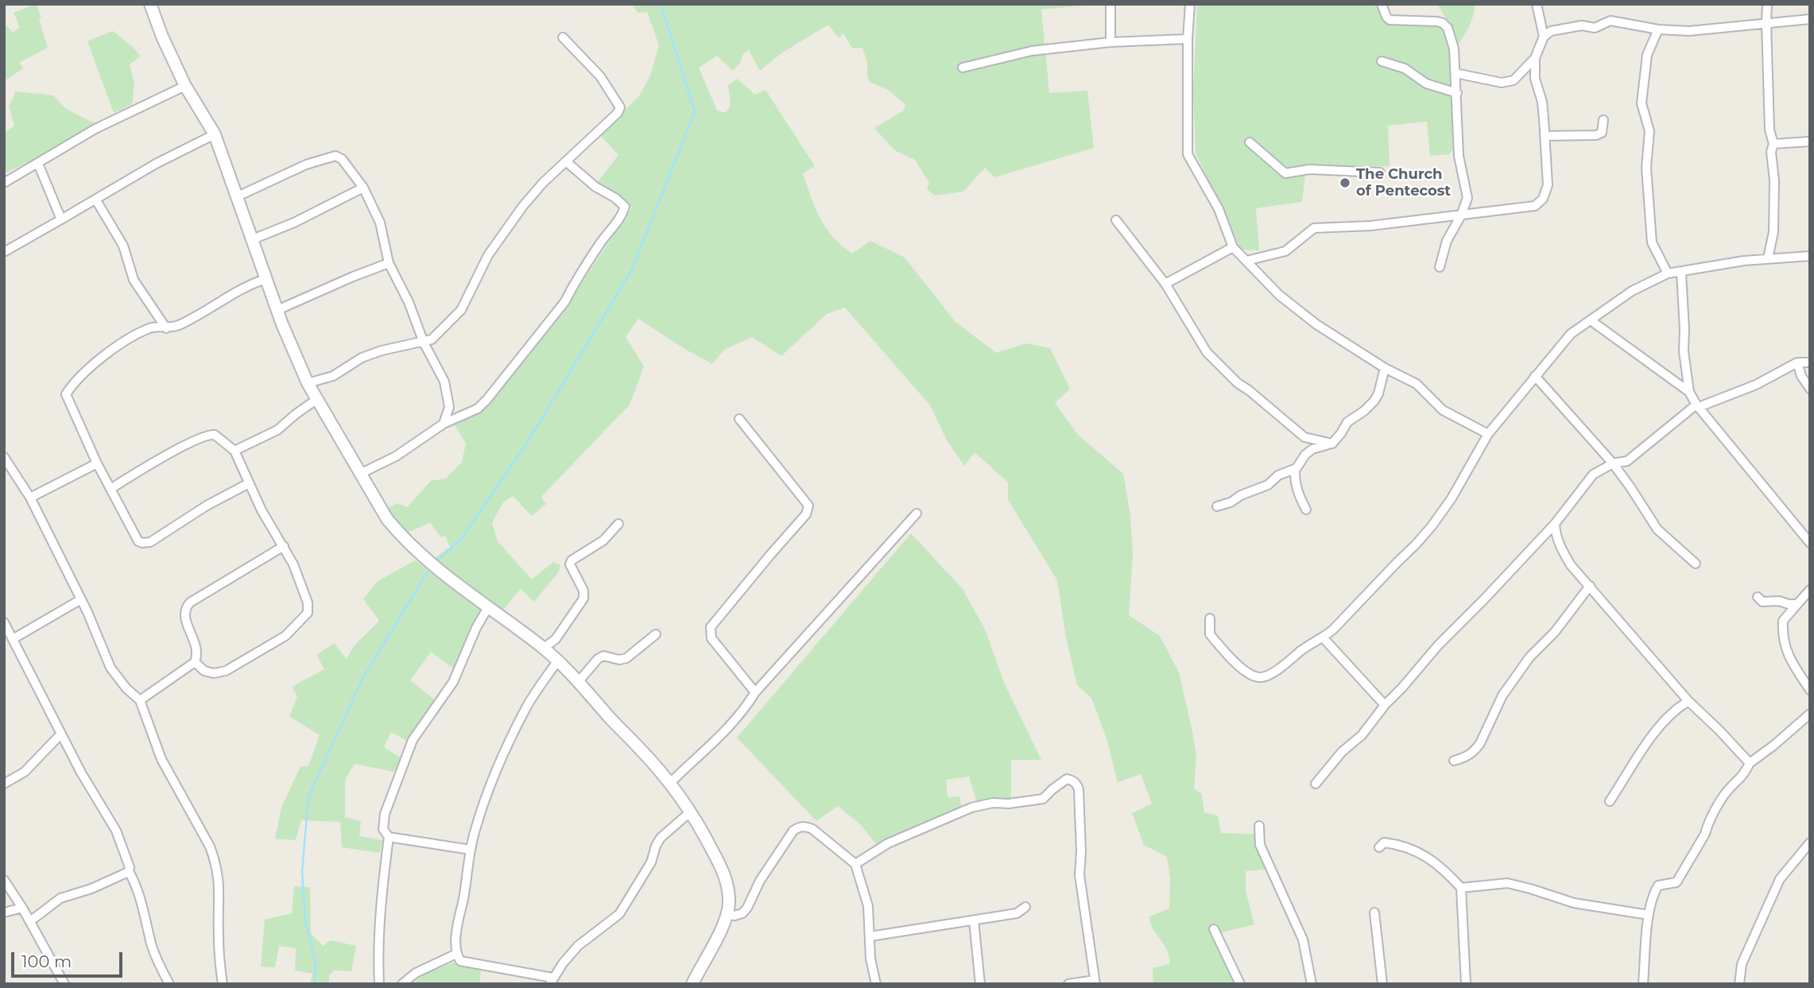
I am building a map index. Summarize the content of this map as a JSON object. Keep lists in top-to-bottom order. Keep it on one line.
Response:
{"places":["The Church of Pentecost"],"scale_bar":"100 m"}
